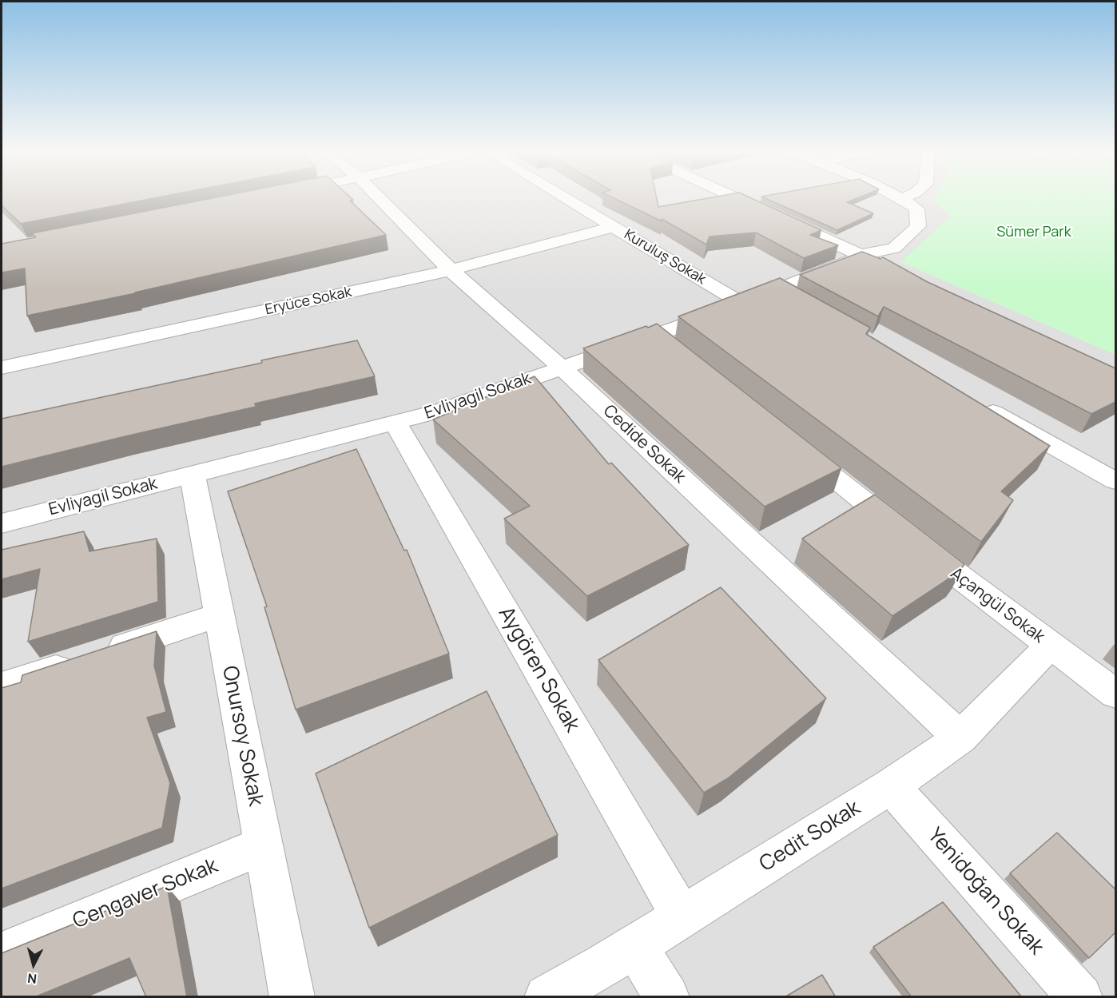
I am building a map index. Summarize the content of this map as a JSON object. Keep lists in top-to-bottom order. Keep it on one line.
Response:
{"streets":{"street":["Kuruluş Sokak","Eryüce Sokak","Evliyagil Sokak","Cedide Sokak","Açangül Sokak","Aygören Sokak","Onursoy Sokak","Cedit Sokak","Yenidoğan Sokak","Cengaver Sokak"]},"crossings":[["Kuruluş Sokak","Eryüce Sokak"],["Kuruluş Sokak","Evliyagil Sokak"],["Eryüce Sokak","Cedide Sokak"],["Evliyagil Sokak","Cedide Sokak"],["Evliyagil Sokak","Aygören Sokak"],["Evliyagil Sokak","Onursoy Sokak"],["Cedide Sokak","Cedit Sokak"],["Açangül Sokak","Cedit Sokak"],["Aygören Sokak","Cedit Sokak"],["Onursoy Sokak","Cengaver Sokak"],["Cedit Sokak","Yenidoğan Sokak"]],"parks":["Sümer Park"],"north":"bottom"}
